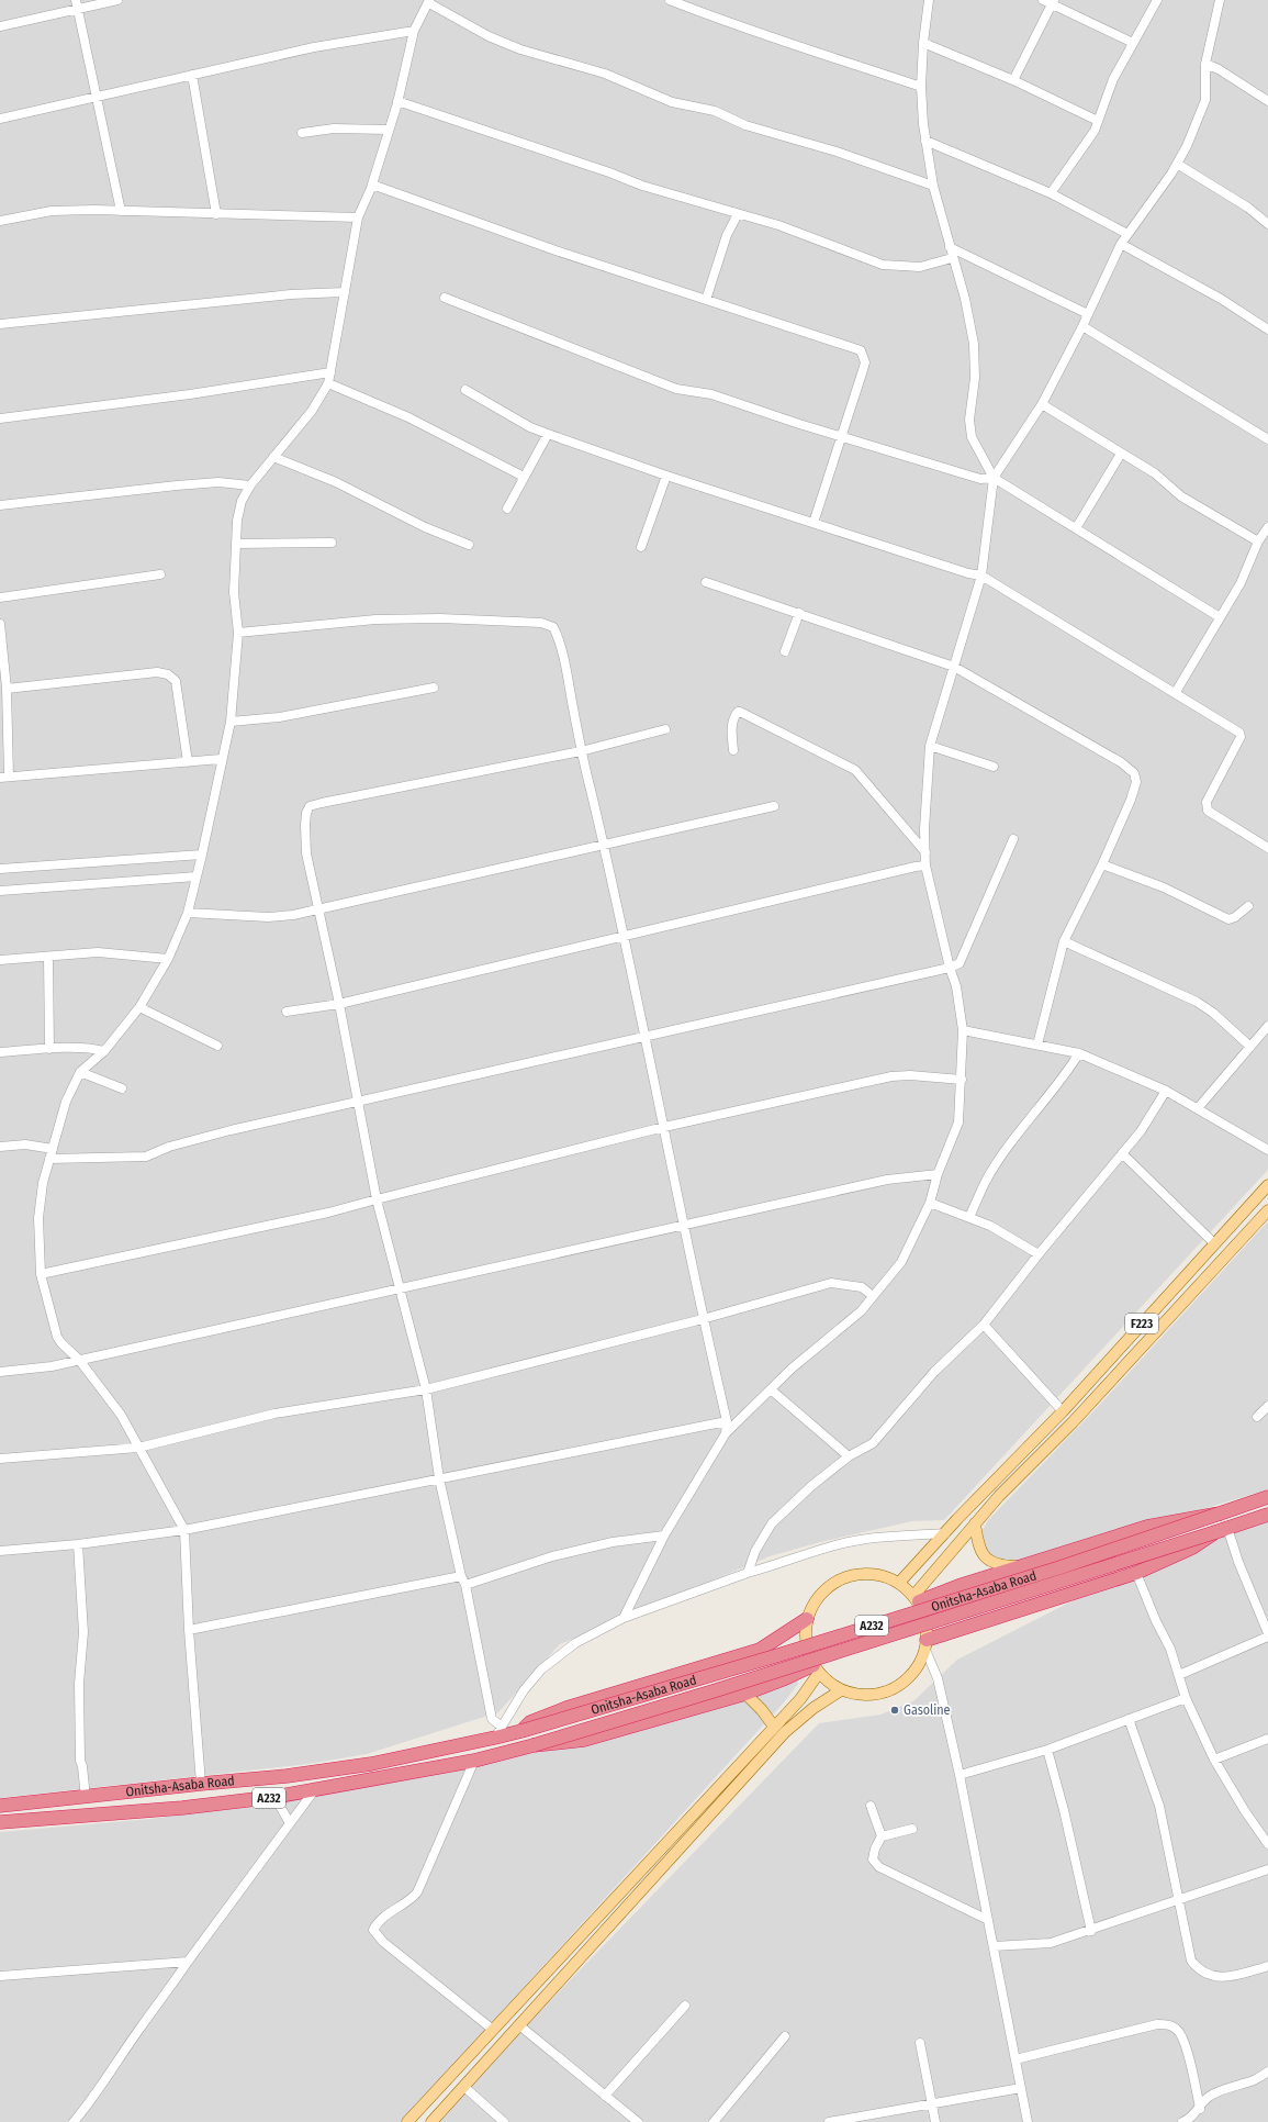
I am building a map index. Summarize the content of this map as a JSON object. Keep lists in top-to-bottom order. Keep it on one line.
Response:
{"streets":{"highway":["Onitsha-Asaba Road","A232"],"main road":["F223"]},"places":["Gasoline"]}
